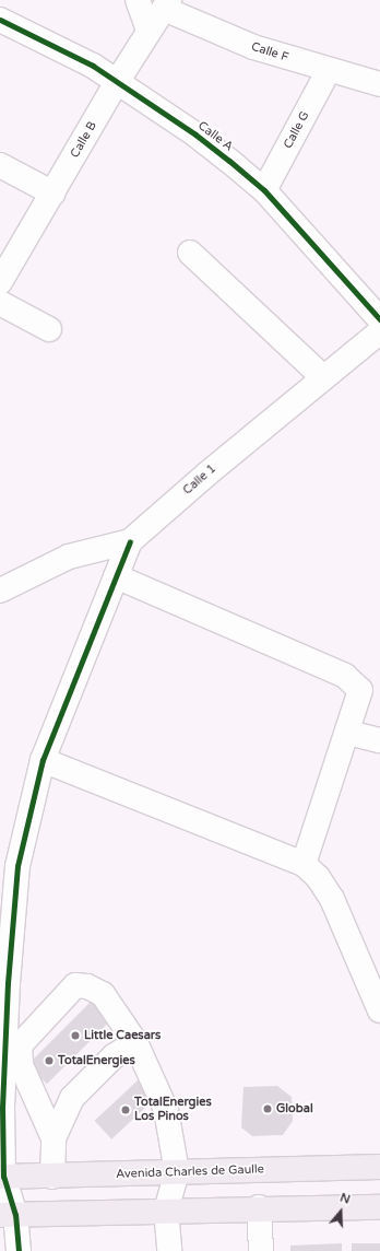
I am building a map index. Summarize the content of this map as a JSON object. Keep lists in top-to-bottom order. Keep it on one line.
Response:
{"streets":{"main road":["Avenida Charles de Gaulle"],"street":["Calle F","Calle G","Calle A","Calle B","Calle 1"]},"crossings":[["Calle F","Calle G"],["Calle F","Calle B"],["Calle G","Calle A"],["Calle A","Calle B"]],"places":["Little Caesars","TotalEnergies","Global","TotalEnergies Los Pinos"],"north":"top"}
